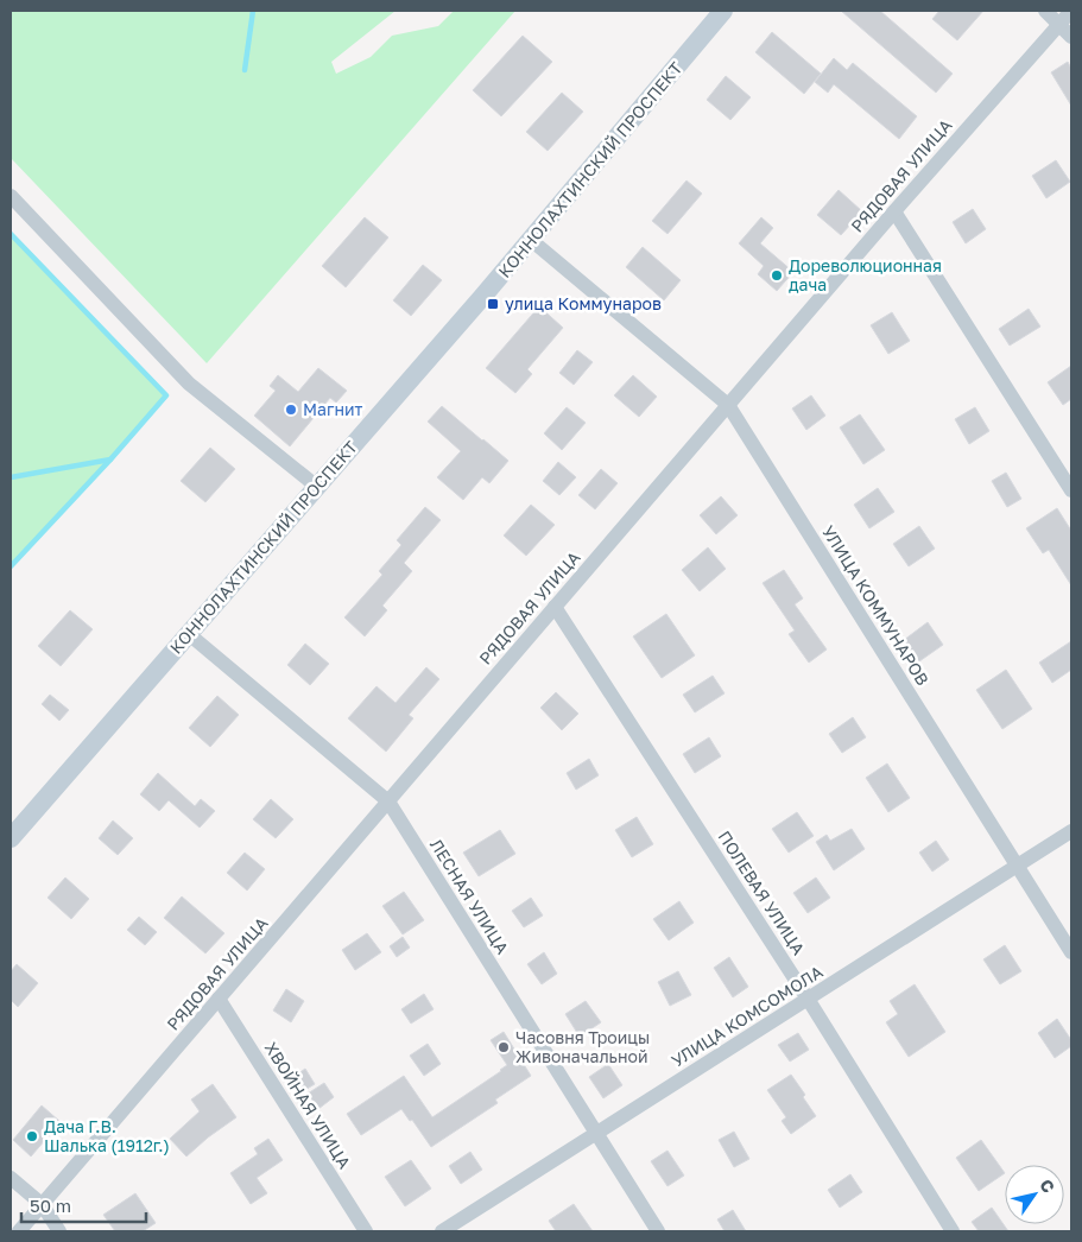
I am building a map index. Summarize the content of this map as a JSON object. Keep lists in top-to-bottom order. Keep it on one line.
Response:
{"streets":{"main road":["КОННОЛАХТИНСКИЙ ПРОСПЕКТ"],"street":["РЯДОВАЯ УЛИЦА","УЛИЦА КОММУНАРОВ","ПОЛЕВАЯ УЛИЦА","ЛЕСНАЯ УЛИЦА","УЛИЦА КОМСОМОЛА","ХВОЙНАЯ УЛИЦА"]},"crossings":[["КОННОЛАХТИНСКИЙ ПРОСПЕКТ","УЛИЦА КОММУНАРОВ"],["КОННОЛАХТИНСКИЙ ПРОСПЕКТ","ЛЕСНАЯ УЛИЦА"],["РЯДОВАЯ УЛИЦА","УЛИЦА КОММУНАРОВ"],["РЯДОВАЯ УЛИЦА","ПОЛЕВАЯ УЛИЦА"],["РЯДОВАЯ УЛИЦА","ЛЕСНАЯ УЛИЦА"],["РЯДОВАЯ УЛИЦА","ХВОЙНАЯ УЛИЦА"],["УЛИЦА КОММУНАРОВ","УЛИЦА КОМСОМОЛА"],["ПОЛЕВАЯ УЛИЦА","УЛИЦА КОМСОМОЛА"],["ЛЕСНАЯ УЛИЦА","УЛИЦА КОМСОМОЛА"]],"places":{"other":["Дореволюционная дача","Магнит","Часовня Троицы Живоначальной","Дача Г.В. Шалька (1912г.)"],"transit":["улица Коммунаров"]},"scale_bar":"50 m","north":"top right"}
